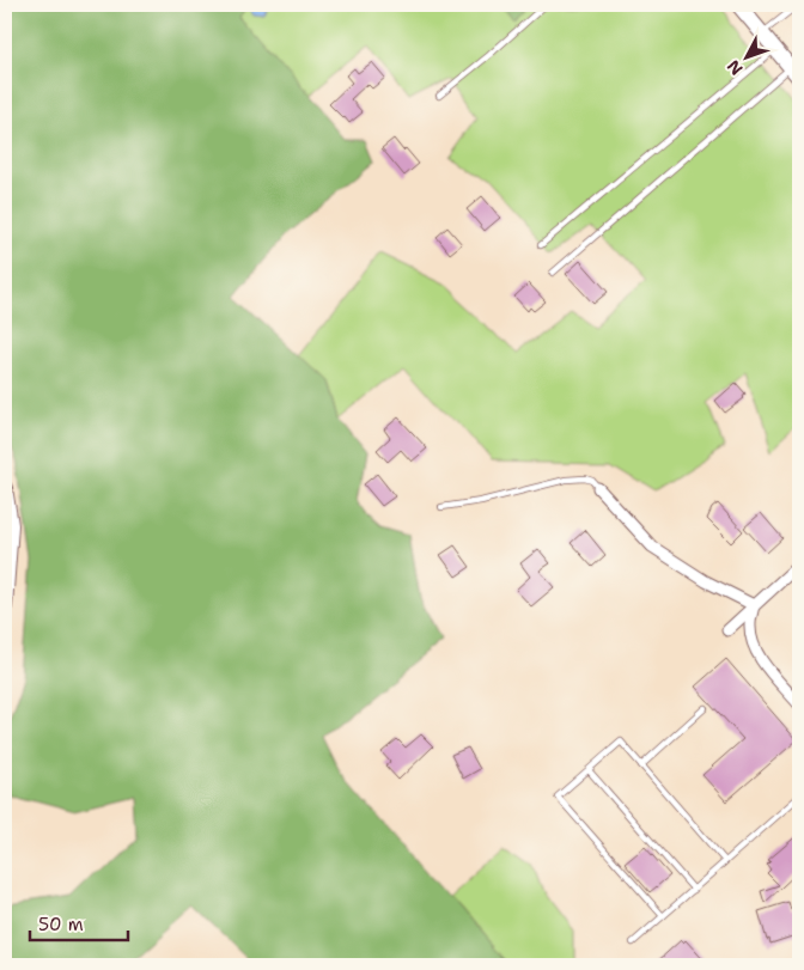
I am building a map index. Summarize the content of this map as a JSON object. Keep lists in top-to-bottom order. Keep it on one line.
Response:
{"scale_bar":"50 m","north":"bottom left"}
